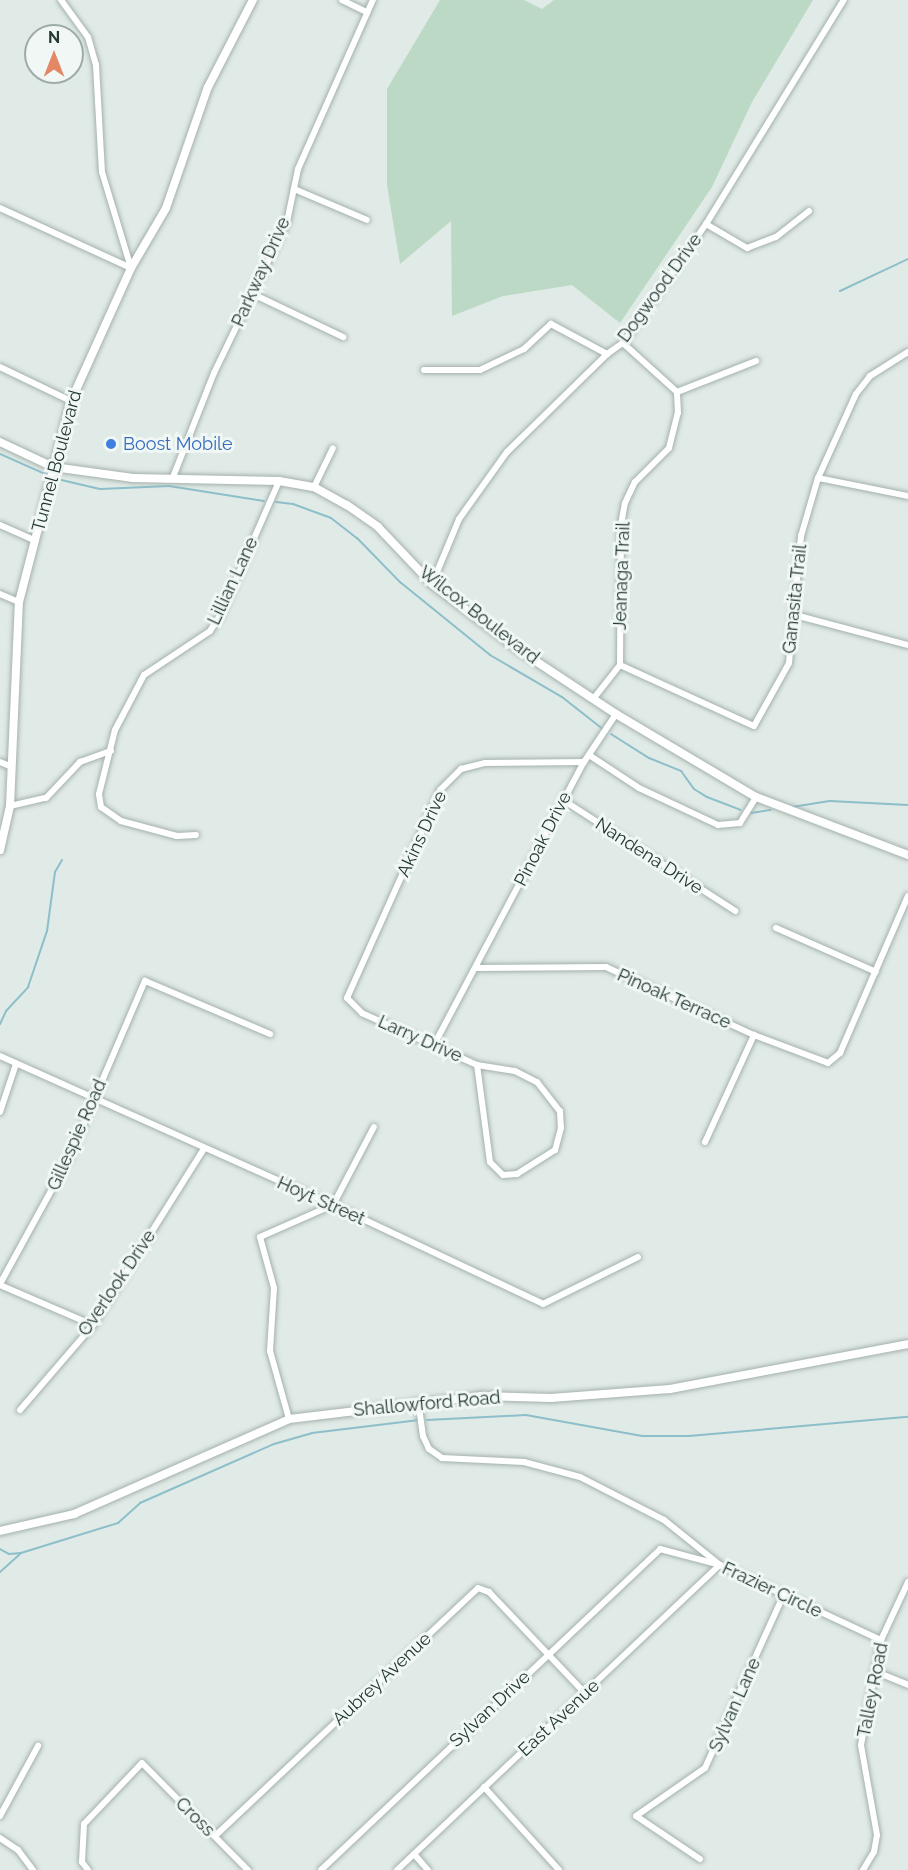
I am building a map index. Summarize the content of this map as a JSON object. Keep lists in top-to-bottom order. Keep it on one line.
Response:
{"streets":{"main road":["Tunnel Boulevard","Wilcox Boulevard","Shallowford Road"],"street":["Parkway Drive","Dogwood Drive","Jeanaga Trail","Lillian Lane","Ganasita Trail","Akins Drive","Pinoak Drive","Nandena Drive","Pinoak Terrace","Larry Drive","Gillespie Road","Hoyt Street","Overlook Drive","Frazier Circle","Aubrey Avenue","Talley Road","Sylvan Lane","Sylvan Drive","East Avenue","Cross"]},"crossings":[["Parkway Drive","Wilcox Boulevard"],["Dogwood Drive","Wilcox Boulevard"],["Tunnel Boulevard","Wilcox Boulevard"],["Jeanaga Trail","Ganasita Trail"],["Lillian Lane","Wilcox Boulevard"],["Wilcox Boulevard","Pinoak Drive"],["Akins Drive","Pinoak Drive"],["Akins Drive","Larry Drive"],["Pinoak Drive","Nandena Drive"],["Pinoak Drive","Pinoak Terrace"],["Pinoak Drive","Larry Drive"],["Gillespie Road","Hoyt Street"],["Hoyt Street","Overlook Drive"],["Frazier Circle","Talley Road"],["Frazier Circle","Sylvan Lane"],["Frazier Circle","Sylvan Drive"],["Frazier Circle","East Avenue"],["Aubrey Avenue","Sylvan Drive"],["Aubrey Avenue","Cross"]],"places":["Boost Mobile"],"north":"top"}
